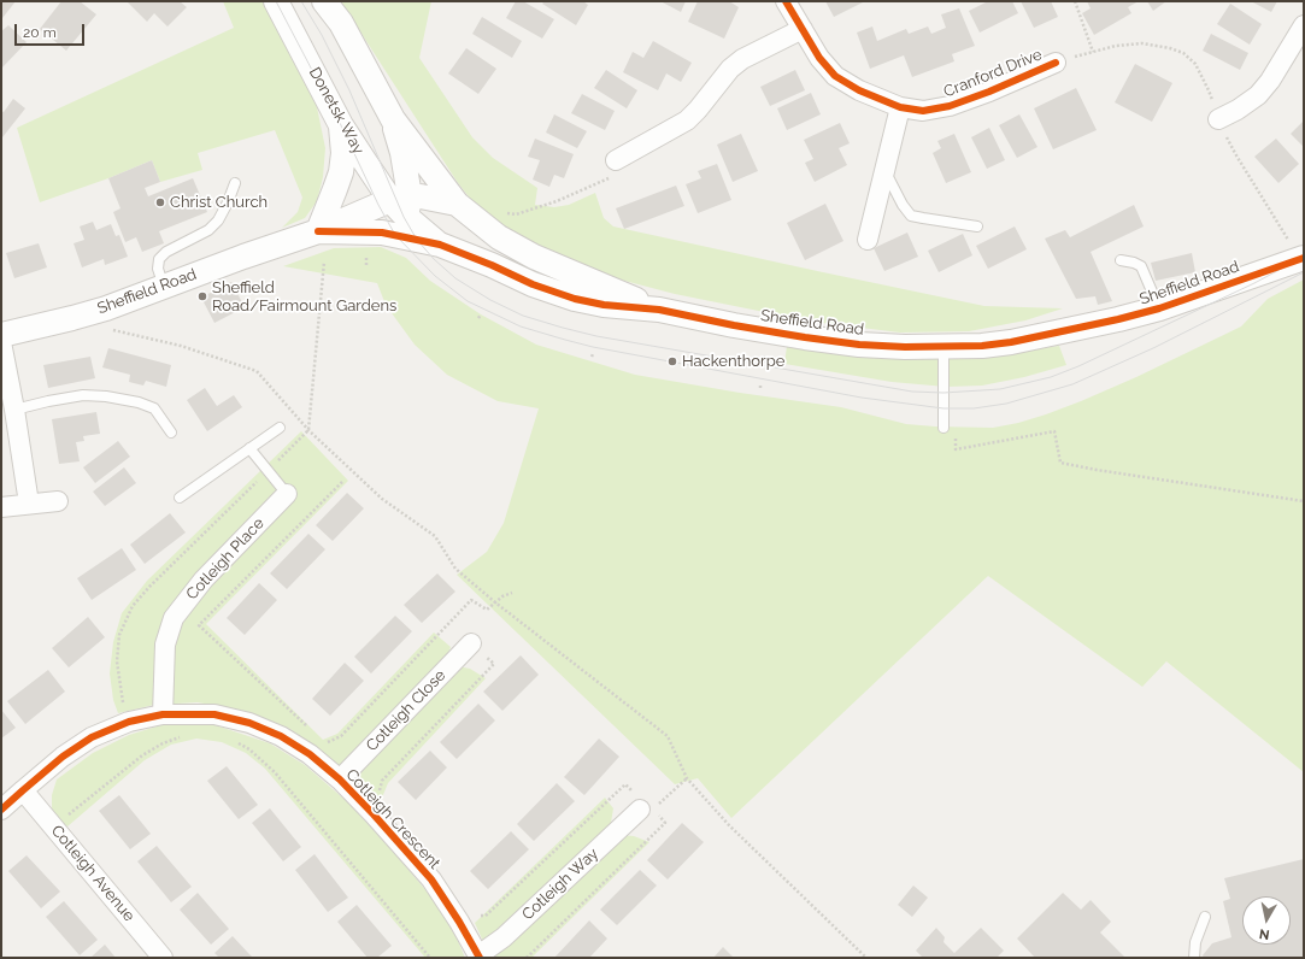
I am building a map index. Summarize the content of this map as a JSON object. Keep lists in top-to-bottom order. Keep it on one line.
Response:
{"streets":{"street":["Cranford Drive","Donetsk Way","Sheffield Road","Cotleigh Place","Cotleigh Close","Cotleigh Crescent","Cotleigh Avenue","Cotleigh Way"]},"crossings":[["Donetsk Way","Sheffield Road"],["Cotleigh Place","Cotleigh Crescent"],["Cotleigh Close","Cotleigh Crescent"],["Cotleigh Crescent","Cotleigh Avenue"],["Cotleigh Crescent","Cotleigh Way"]],"places":["Christ Church","Sheffield Road/Fairmount Gardens","Hackenthorpe"],"scale_bar":"20 m","north":"bottom"}
